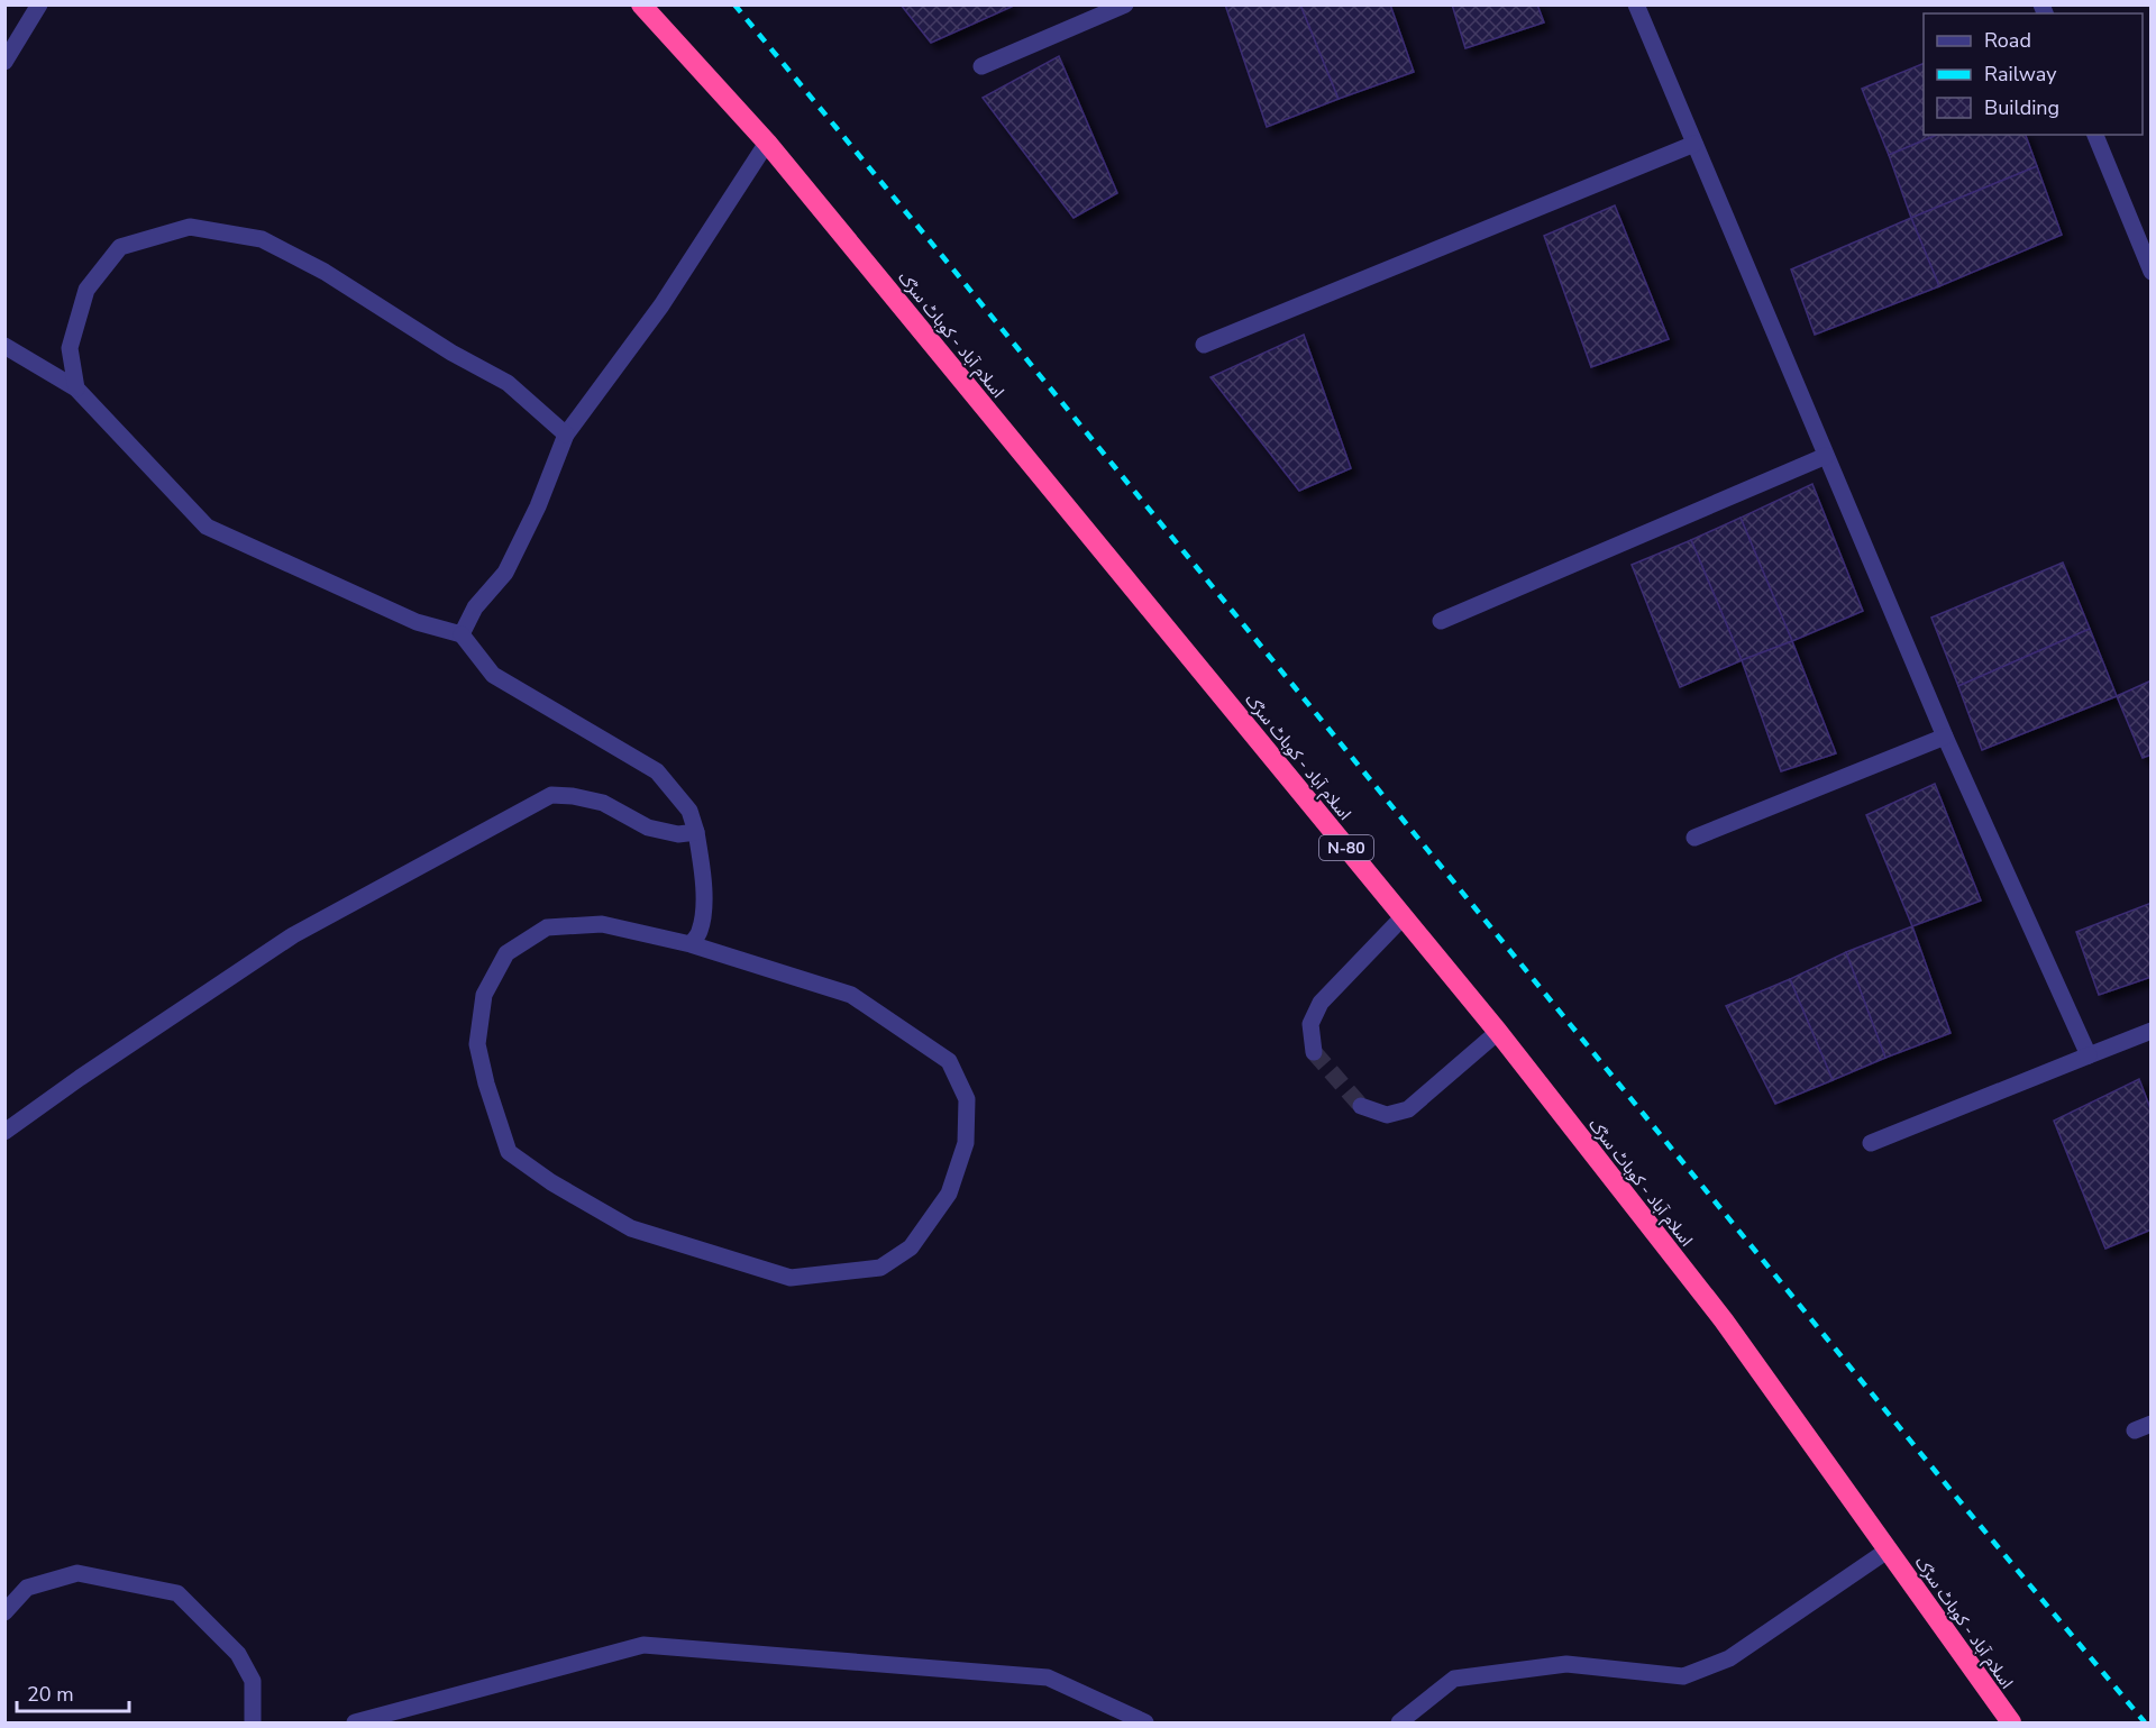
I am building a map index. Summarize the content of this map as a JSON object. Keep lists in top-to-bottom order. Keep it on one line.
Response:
{"streets":{"highway":["اسلام آباد - کوہاٹ سڑک","N-80"]},"legend":["Road","Railway","Building"],"scale_bar":"20 m"}
